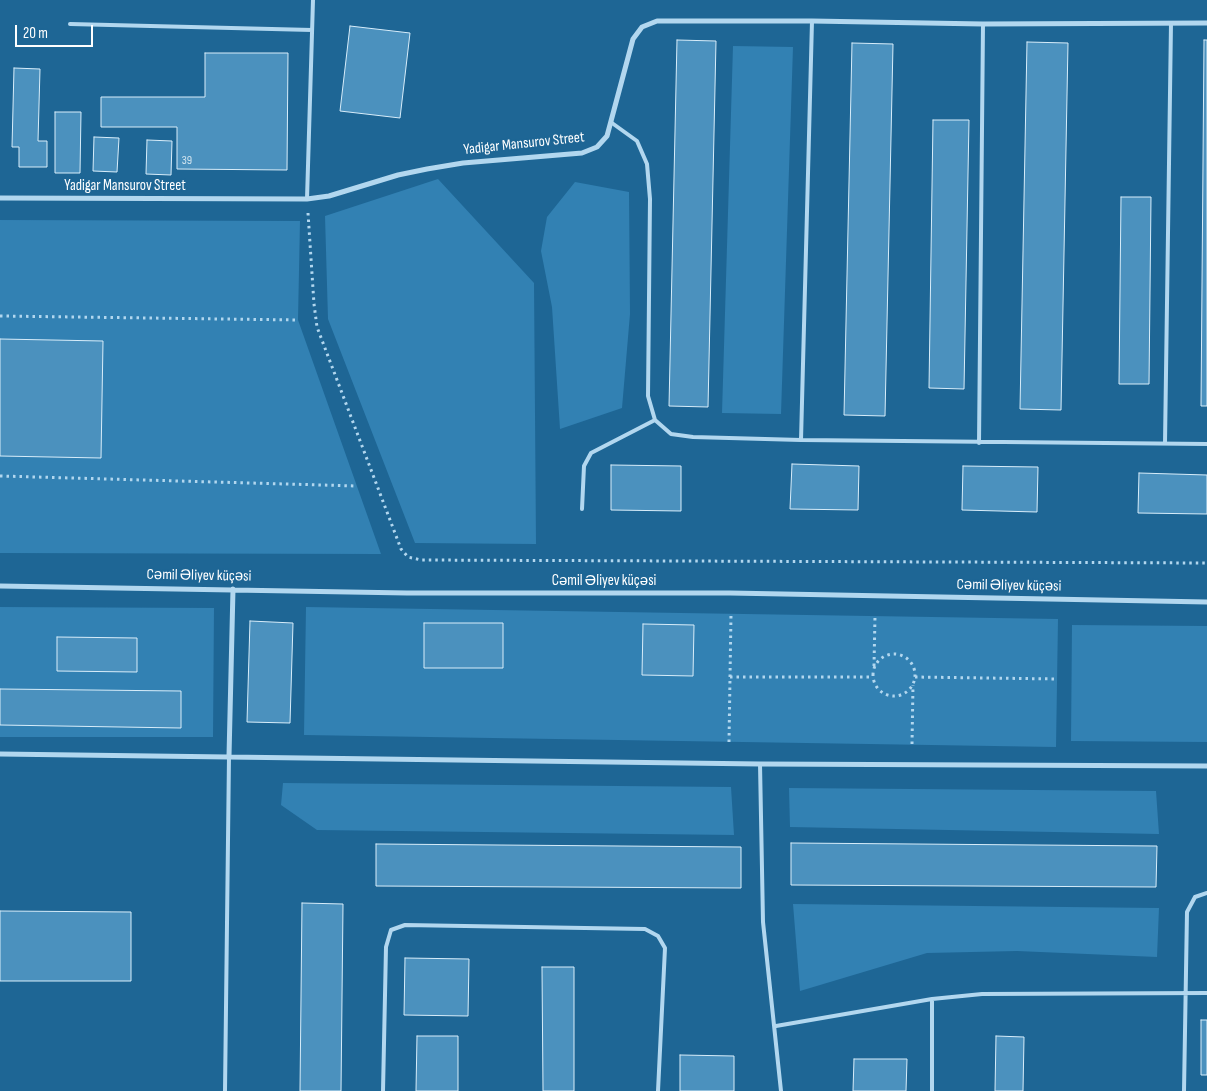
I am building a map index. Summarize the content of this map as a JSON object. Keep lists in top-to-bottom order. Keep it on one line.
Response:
{"streets":{"street":["Yadigar Mansurov Street","Cəmil Əliyev küçəsi"]},"house_numbers":["39"],"scale_bar":"20 m"}
